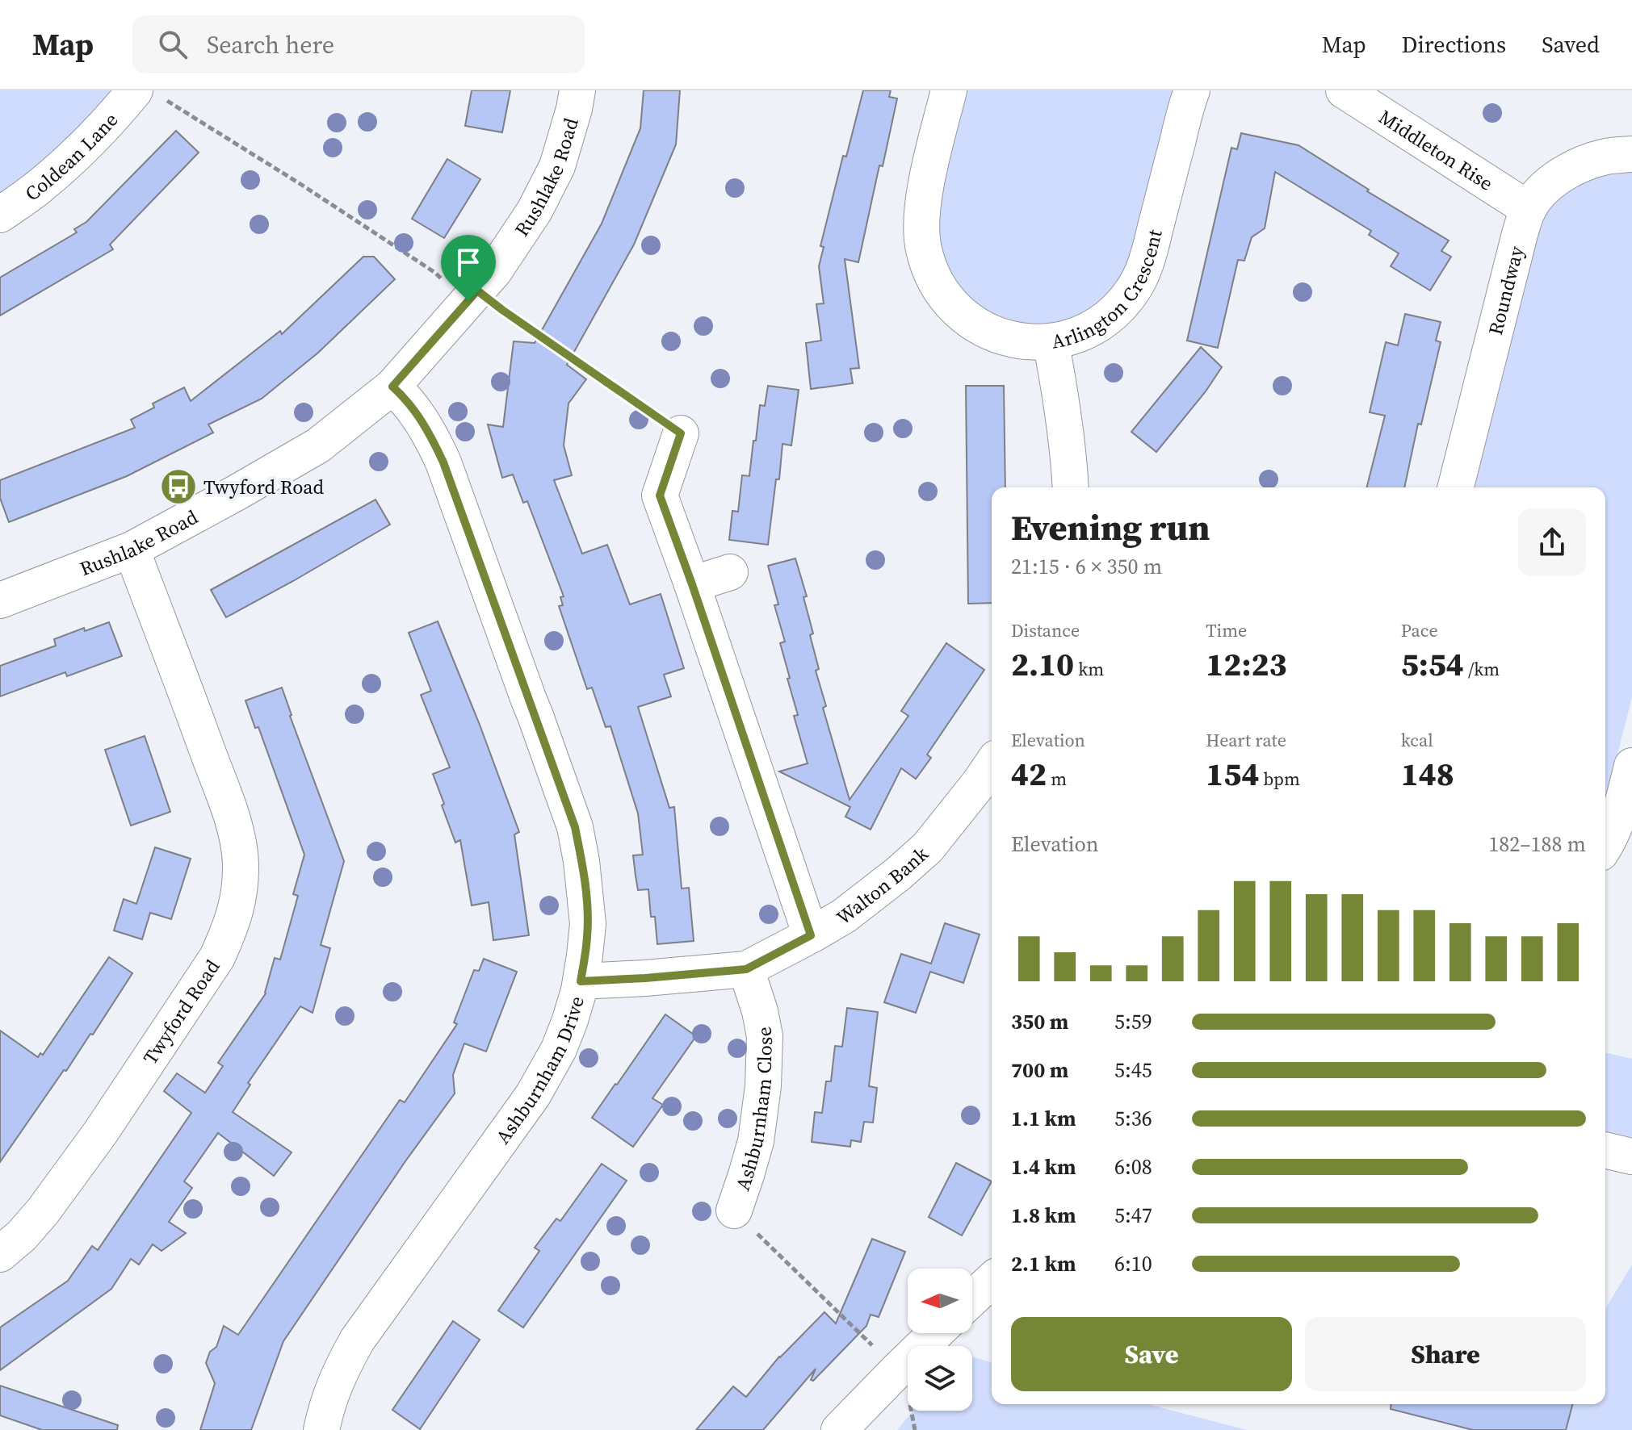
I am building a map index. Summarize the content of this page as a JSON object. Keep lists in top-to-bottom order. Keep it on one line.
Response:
{"streets":{"street":["Middleton Rise","Coldean Lane","Rushlake Road","Arlington Crescent","Roundway","Walton Bank","Twyford Road","Ashburnham Drive","Ashburnham Close"]},"crossings":[["Middleton Rise","Roundway"],["Rushlake Road","Twyford Road"],["Rushlake Road","Ashburnham Drive"],["Walton Bank","Ashburnham Drive"],["Walton Bank","Ashburnham Close"]],"places":{"bus stop":["Twyford Road"]},"north":"left","page":{"header":"Map","search":"Search here","nav":["Map","Directions","Saved"],"heading":["Evening run","21:15 · 6 × 350 m"],"stats":[["Distance","2.10 km"],["Time","12:23"],["Pace","5:54 /km"],["Elevation","42 m"],["Heart rate","154 bpm"],["kcal","148"]],"chart":["Elevation","182–188 m"],"list":[{"name":"350 m","note":"5:59"},{"name":"700 m","note":"5:45"},{"name":"1.1 km","note":"5:36"},{"name":"1.4 km","note":"6:08"},{"name":"1.8 km","note":"5:47"},{"name":"2.1 km","note":"6:10"}],"buttons":["Save","Share"]}}
